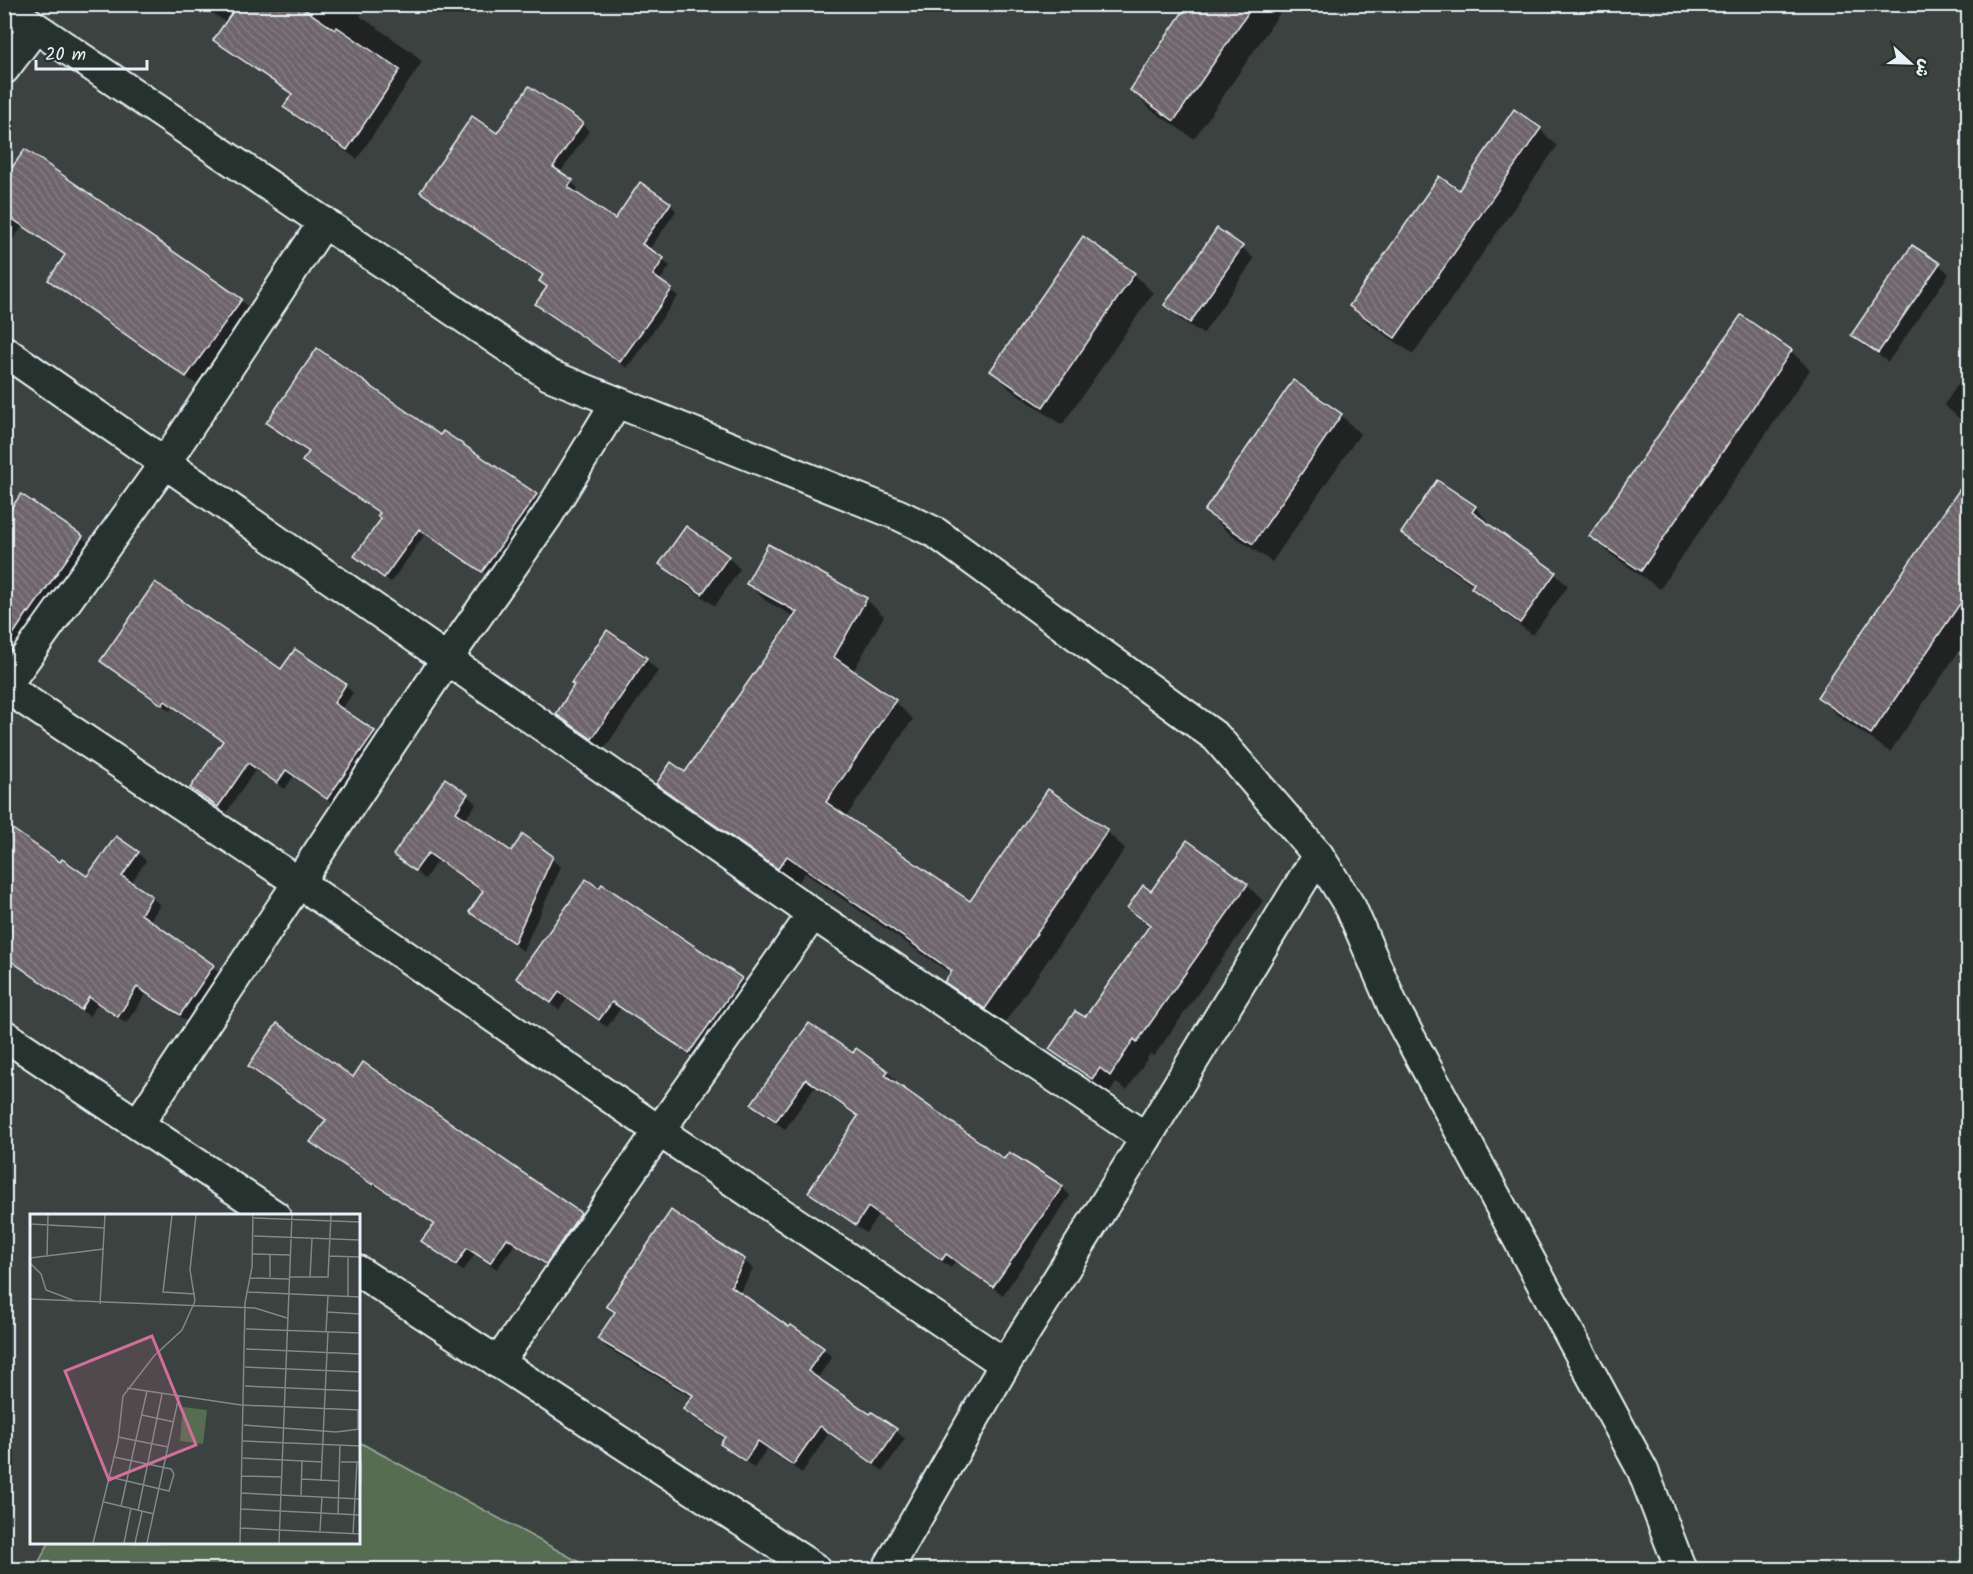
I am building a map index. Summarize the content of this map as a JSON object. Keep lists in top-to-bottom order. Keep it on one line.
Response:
{"scale_bar":"20 m","north":"right"}
